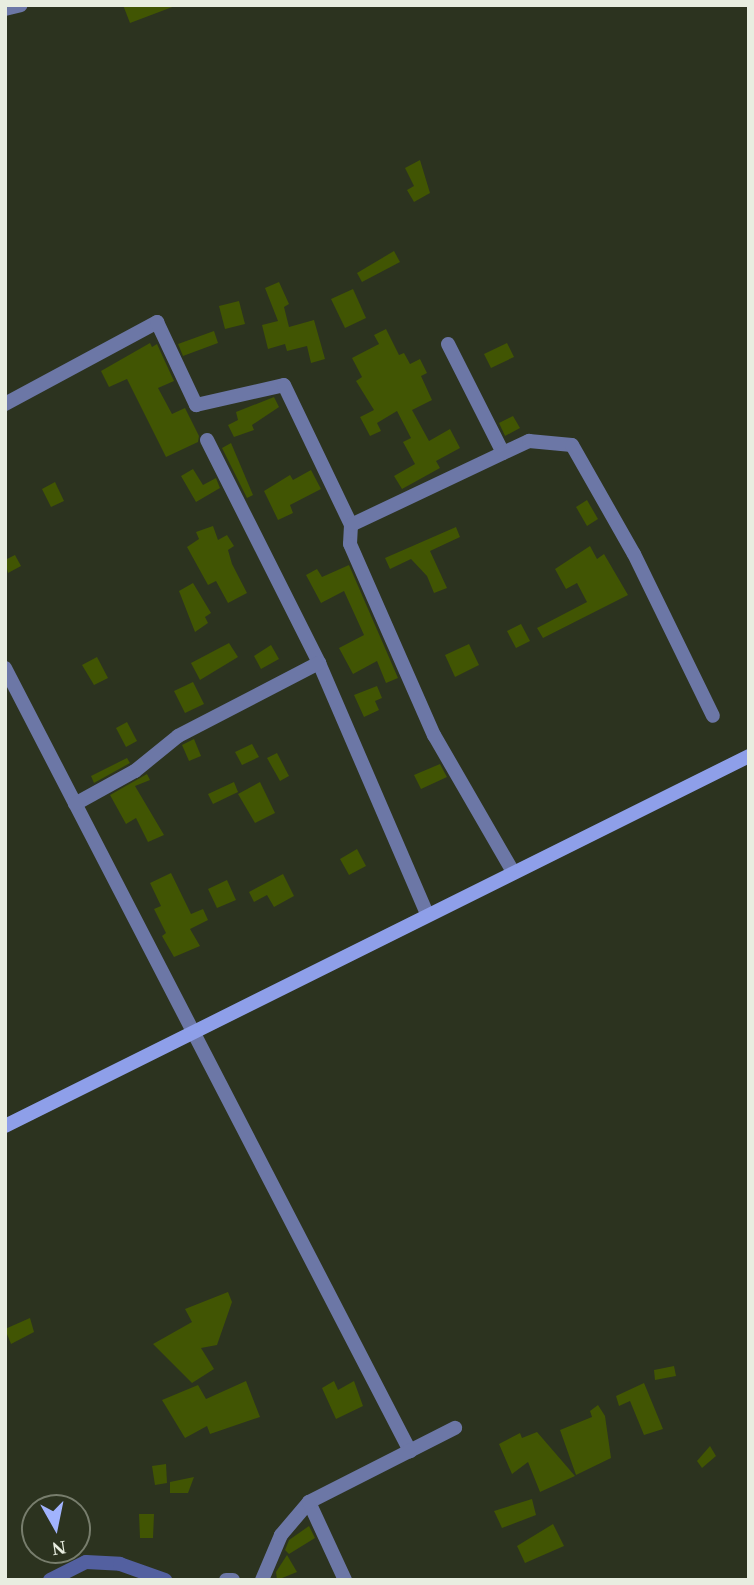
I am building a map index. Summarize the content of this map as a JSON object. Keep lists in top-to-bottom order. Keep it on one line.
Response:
{"north":"bottom"}
